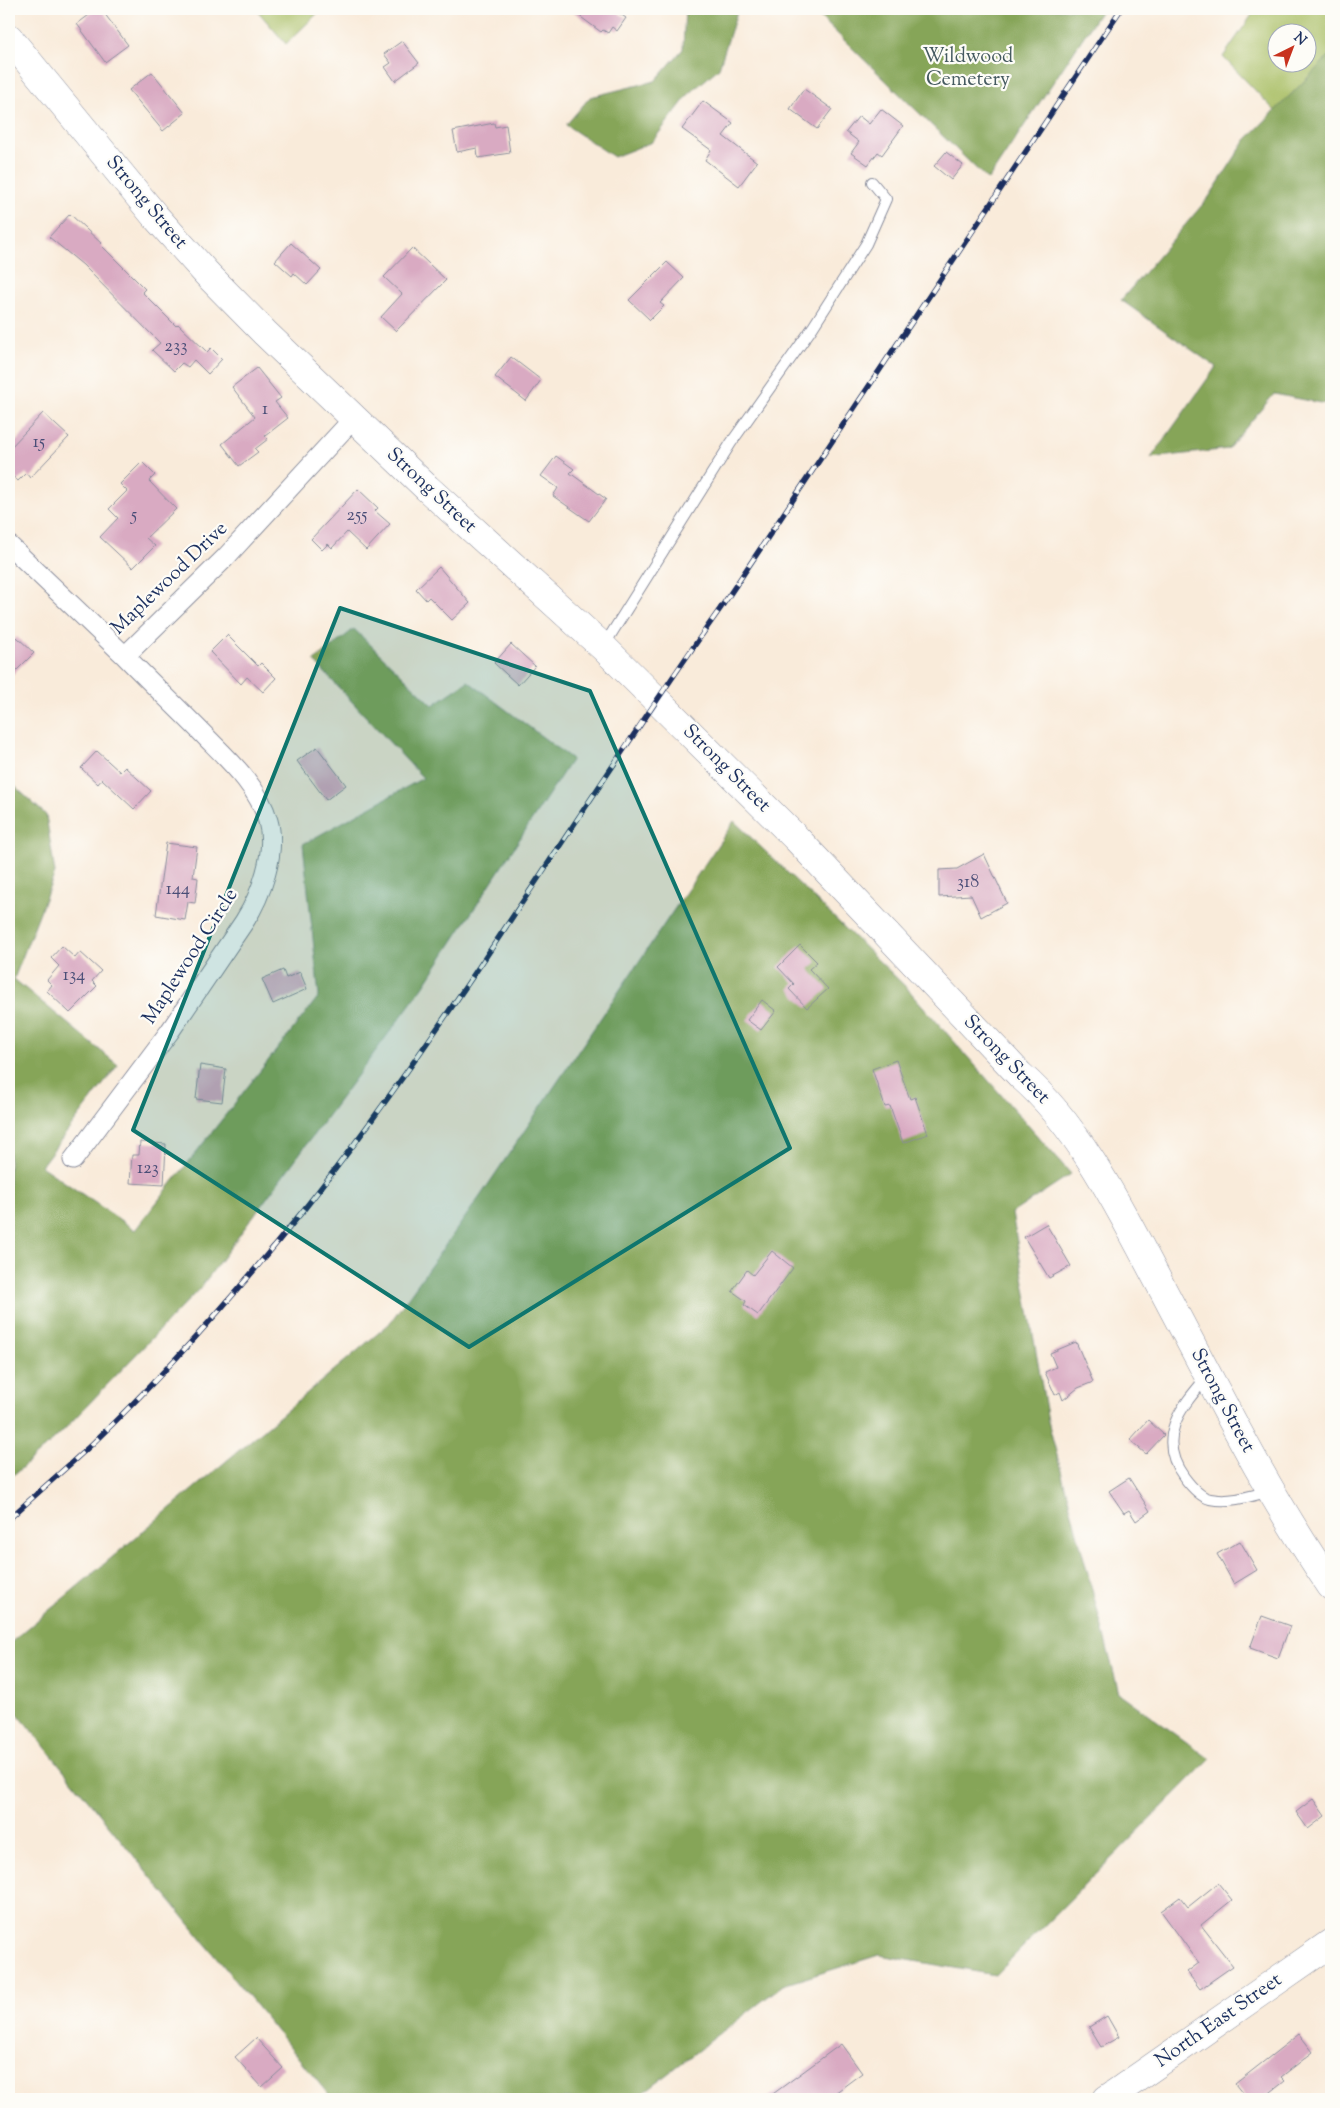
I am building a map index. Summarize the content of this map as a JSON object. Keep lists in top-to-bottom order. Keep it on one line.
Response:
{"streets":{"main road":["Strong Street","North East Street"],"street":["Maplewood Drive","Maplewood Circle"]},"crossings":[["Strong Street","Maplewood Drive"],["Maplewood Drive","Maplewood Circle"]],"parks":["Wildwood Cemetery"],"house_numbers":["233","1","15","5","255","318","144","134","123"],"north":"top right"}
